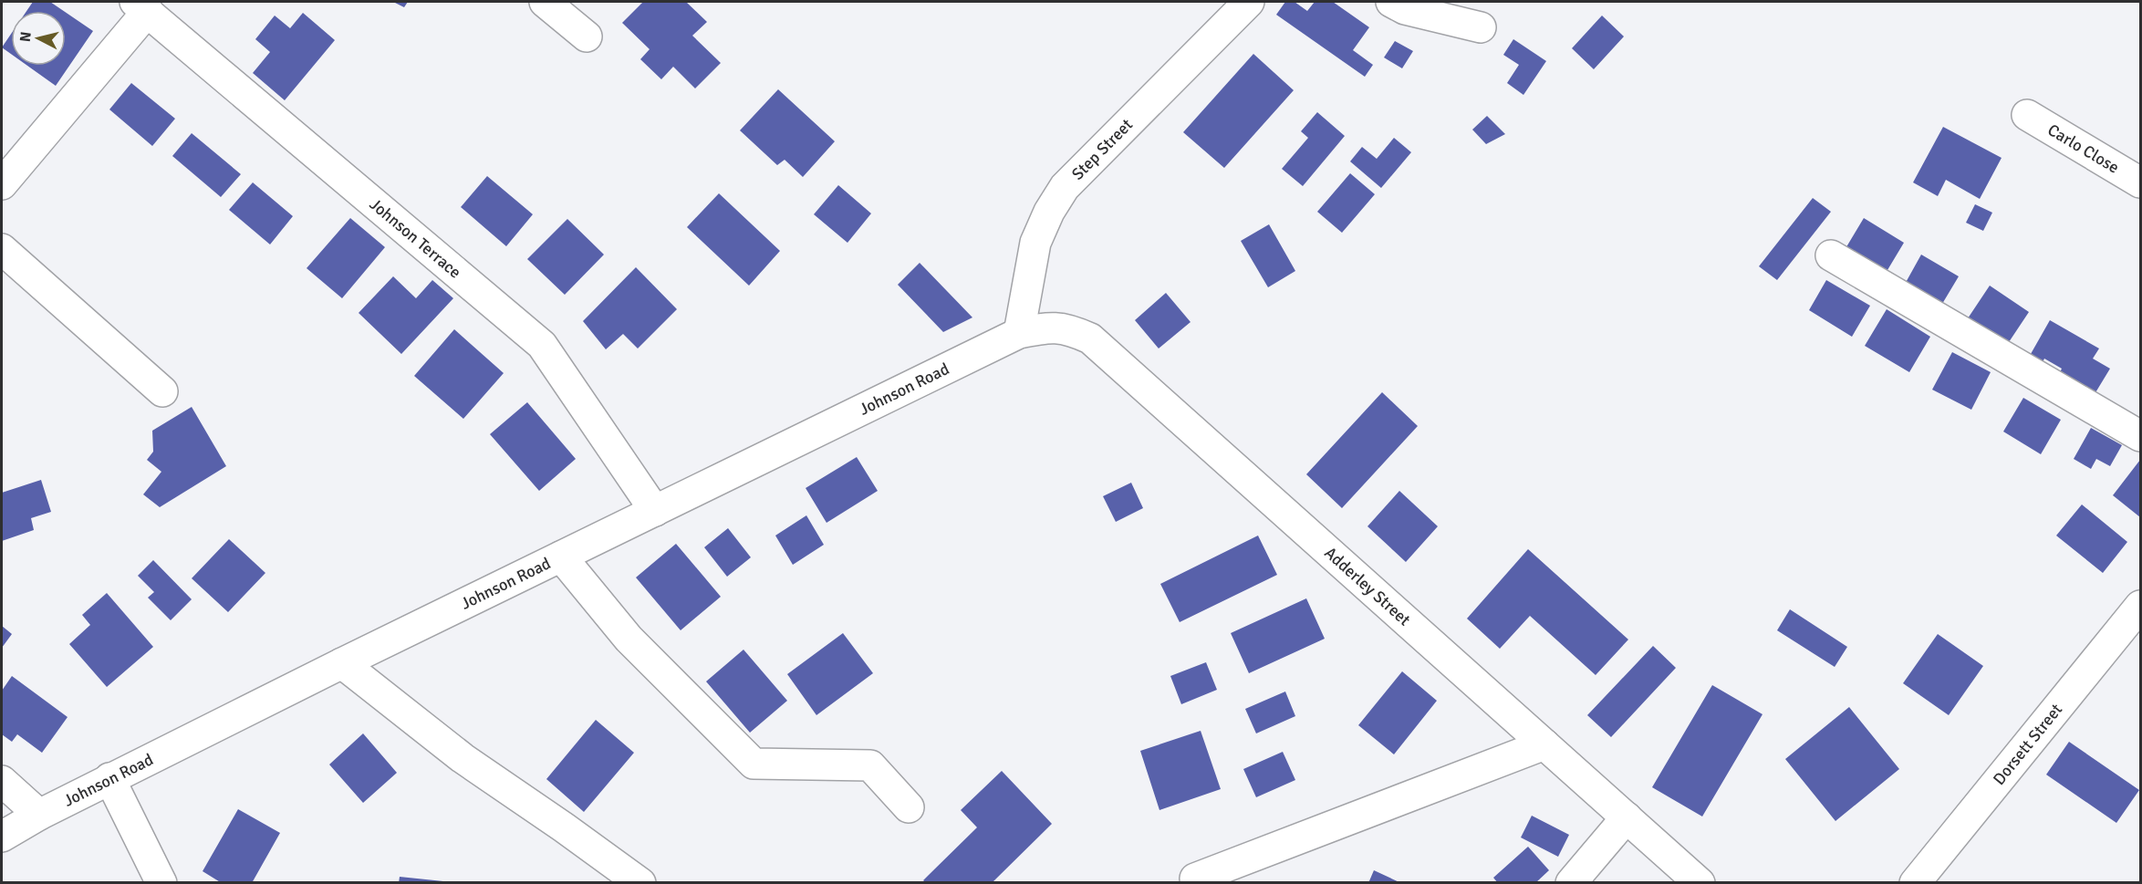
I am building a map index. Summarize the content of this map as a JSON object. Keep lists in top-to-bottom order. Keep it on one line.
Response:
{"streets":{"street":["Step Street","Carlo Close","Johnson Terrace","Johnson Road","Adderley Street","Dorsett Street"]},"crossings":[["Step Street","Johnson Road"],["Step Street","Adderley Street"],["Johnson Terrace","Johnson Road"],["Johnson Road","Adderley Street"]],"north":"left"}
